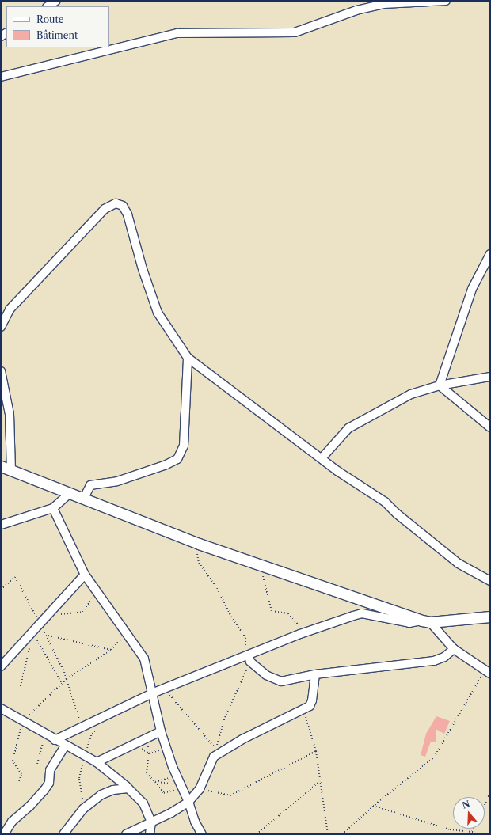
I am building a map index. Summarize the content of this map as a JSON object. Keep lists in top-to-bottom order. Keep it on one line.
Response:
{"legend":["Route","Bâtiment"],"north":"top"}
